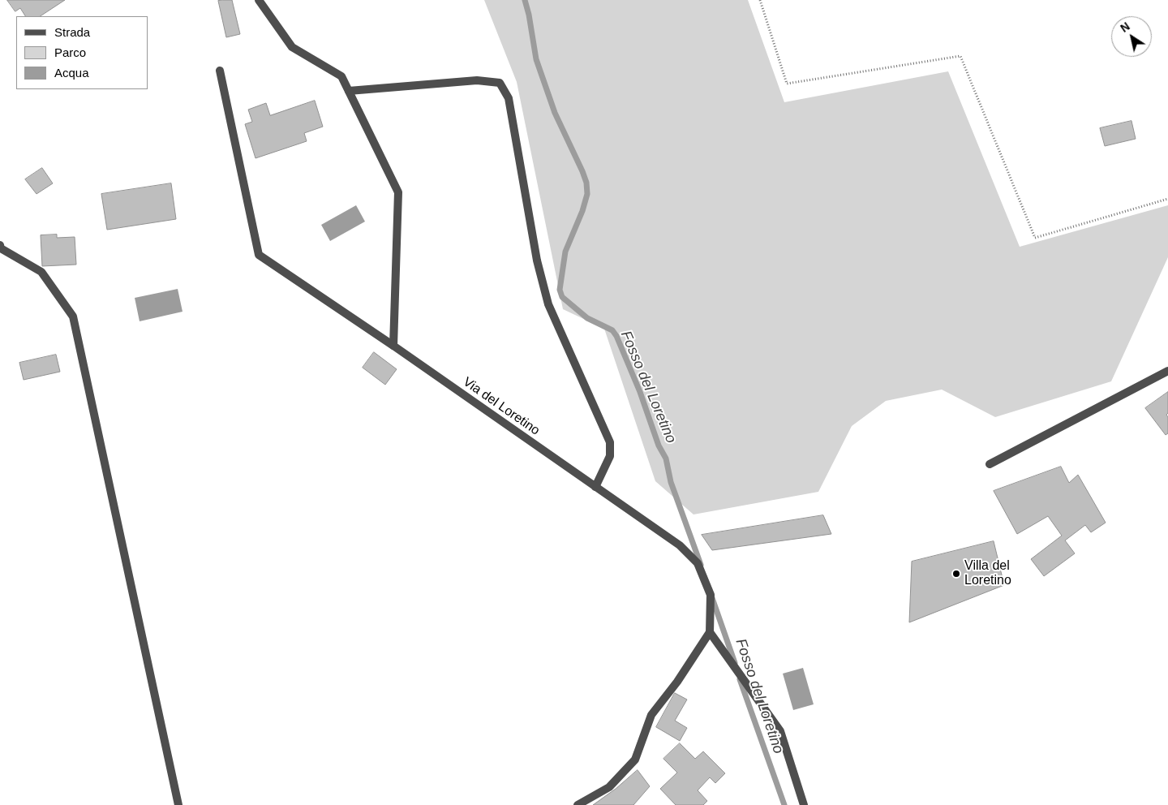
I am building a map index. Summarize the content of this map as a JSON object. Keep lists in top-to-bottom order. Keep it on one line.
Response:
{"streets":{"street":["Via del Loretino"]},"water":["Fosso del Loretino"],"places":["Villa del Loretino"],"legend":["Strada","Parco","Acqua"],"north":"top left"}
